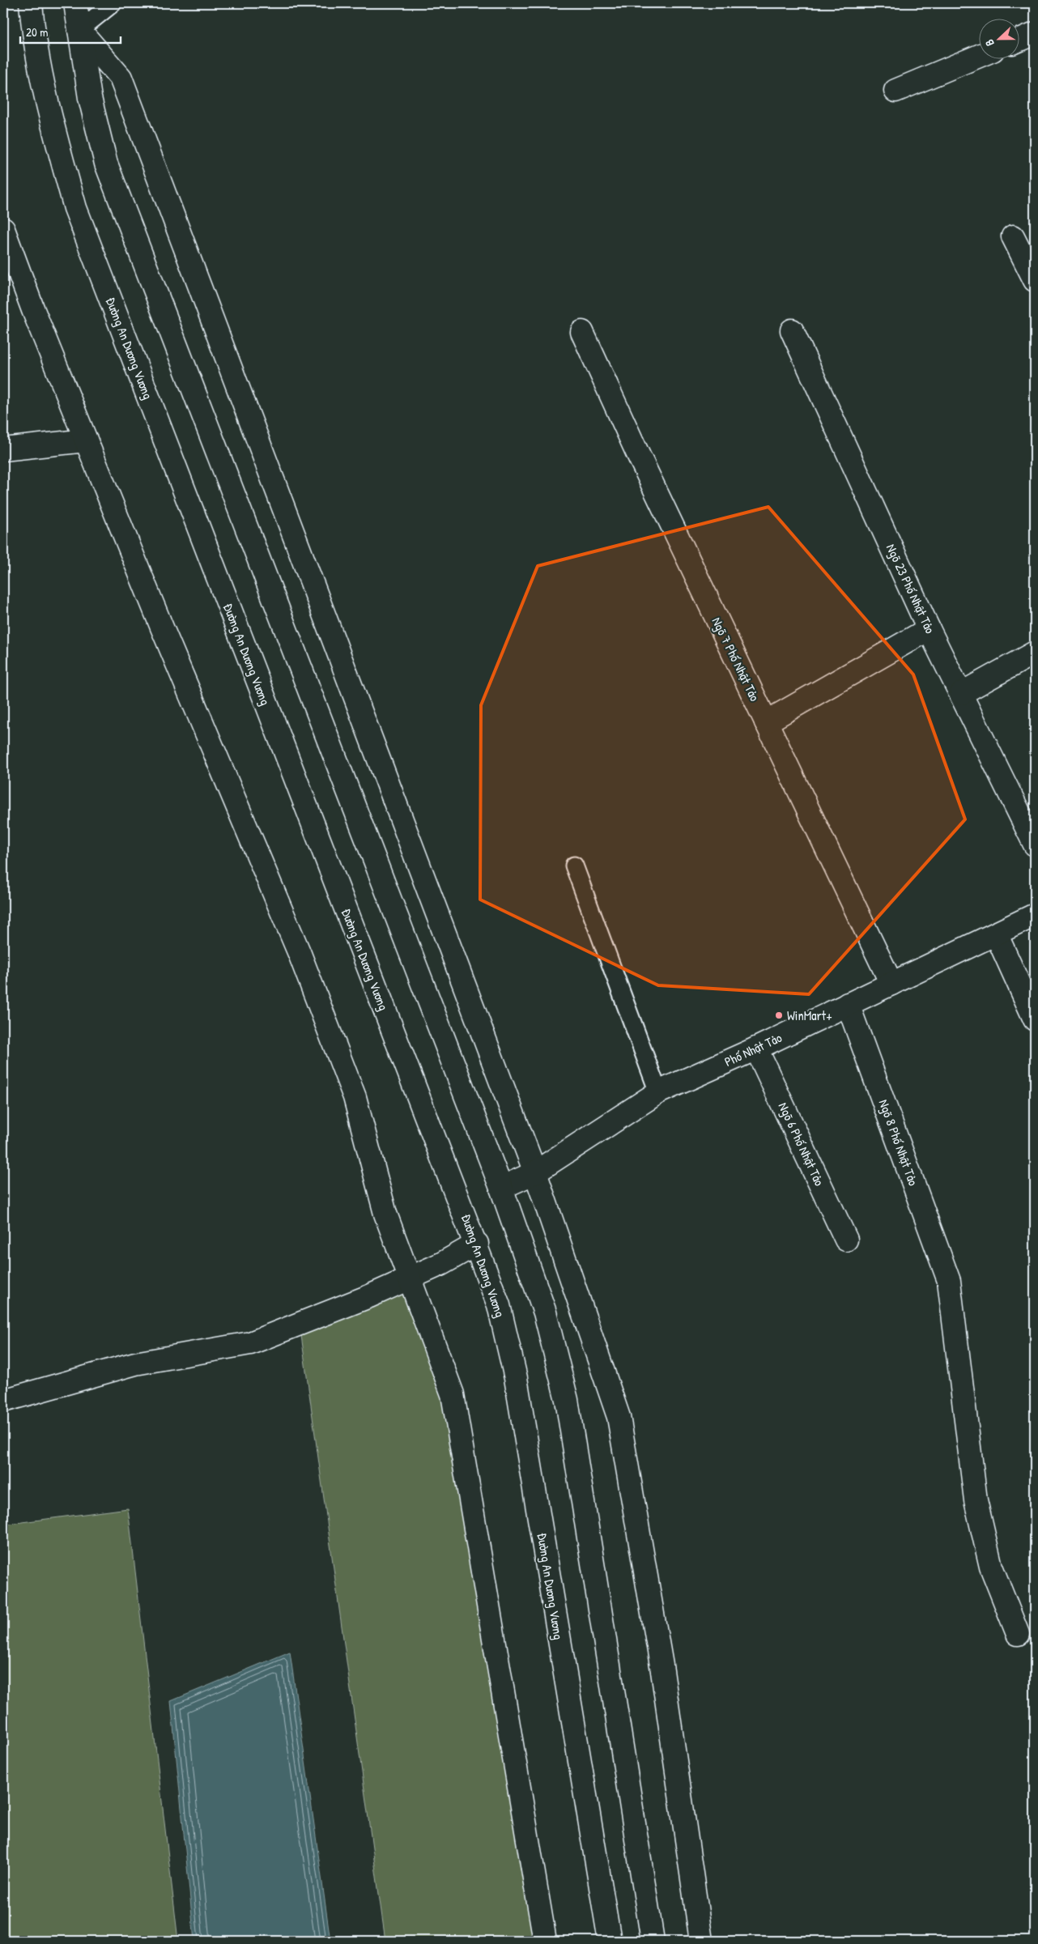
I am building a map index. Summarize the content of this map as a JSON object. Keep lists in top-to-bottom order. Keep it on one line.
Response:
{"streets":{"street":["Đường An Dương Vương","Ngõ 23 Phố Nhật Tảo","Ngõ 7 Phố Nhật Tảo","Phố Nhật Tảo","Ngõ 8 Phố Nhật Tảo","Ngõ 6 Phố Nhật Tảo"]},"crossings":[["Ngõ 7 Phố Nhật Tảo","Phố Nhật Tảo"],["Phố Nhật Tảo","Ngõ 8 Phố Nhật Tảo"],["Phố Nhật Tảo","Ngõ 6 Phố Nhật Tảo"]],"places":["WinMart+"],"scale_bar":"20 m","north":"left"}
